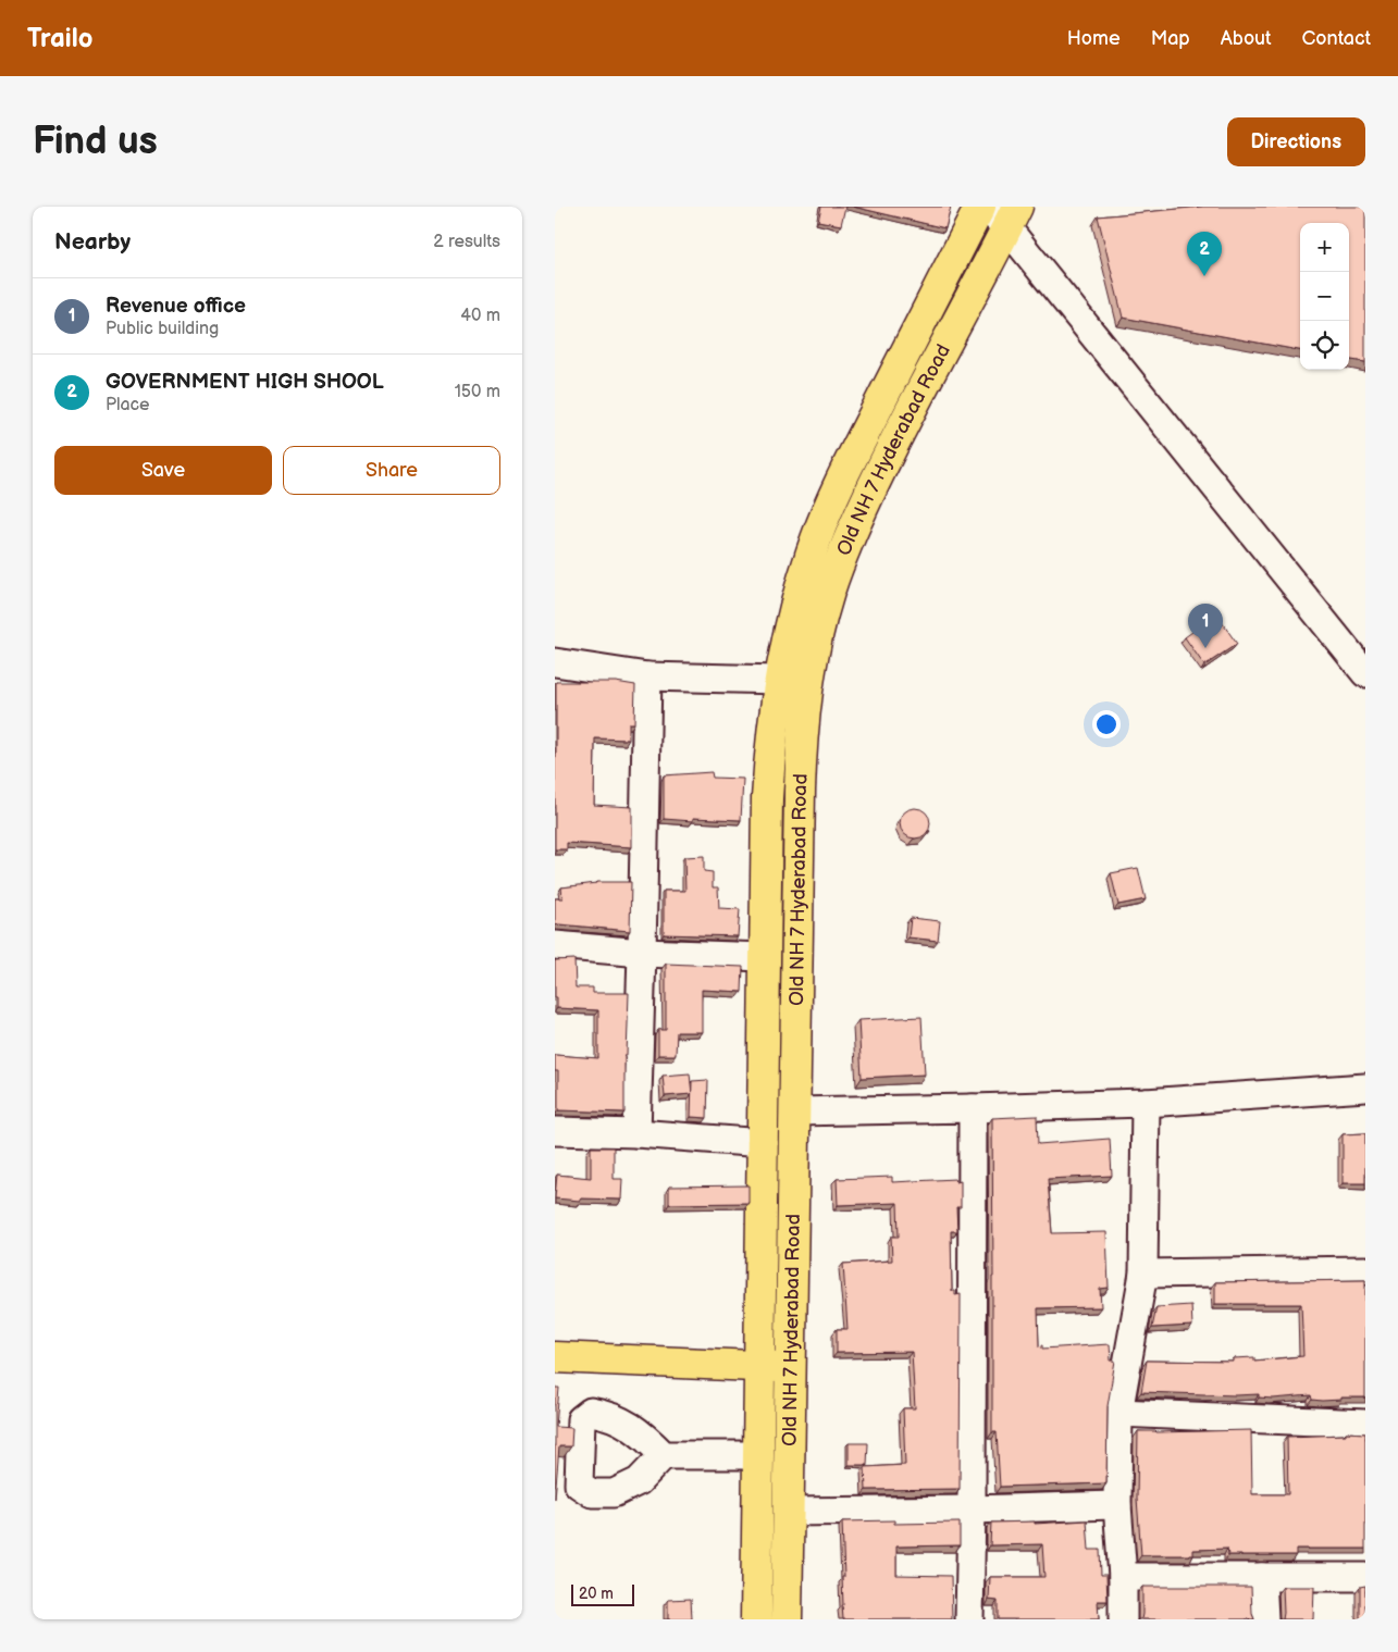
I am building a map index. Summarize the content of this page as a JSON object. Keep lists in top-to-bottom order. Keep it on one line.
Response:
{"streets":{"main road":["Old NH 7 Hyderabad Road"]},"scale_bar":"20 m","page":{"header":"Trailo","nav":["Home","Map","About","Contact"],"buttons":["Directions",["Save","Share"]],"title":"Find us","heading":["Nearby","2 results"],"map_buttons":["+","−"],"pins":["2","1"],"list":[{"mark":"1","name":"Revenue office","note":"Public building","value":"40 m"},{"mark":"2","name":"GOVERNMENT HIGH SHOOL","note":"Place","value":"150 m"}],"scale":"20 m"}}
